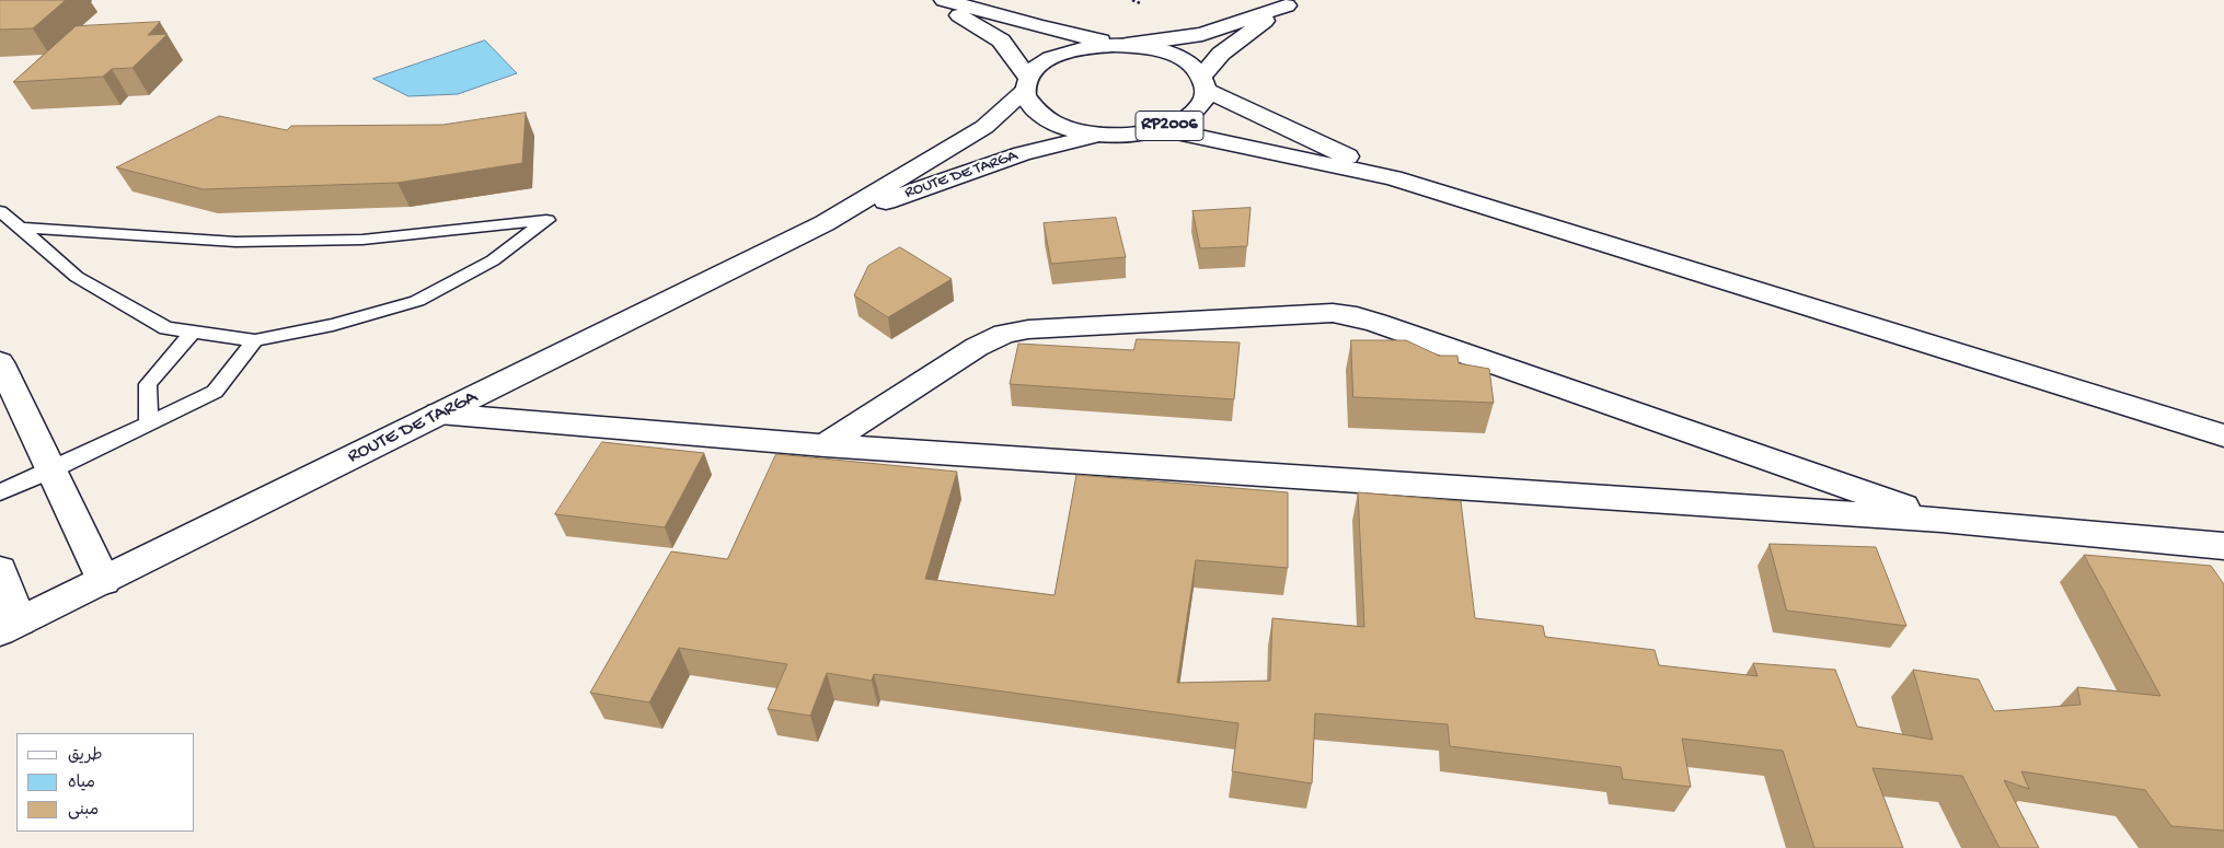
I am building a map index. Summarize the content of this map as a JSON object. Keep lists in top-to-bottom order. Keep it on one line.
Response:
{"streets":{"main road":["RP2006","ROUTE DE TARGA"]},"crossings":[["RP2006","ROUTE DE TARGA"]],"legend":["طريق","مياه","مبنى"]}
